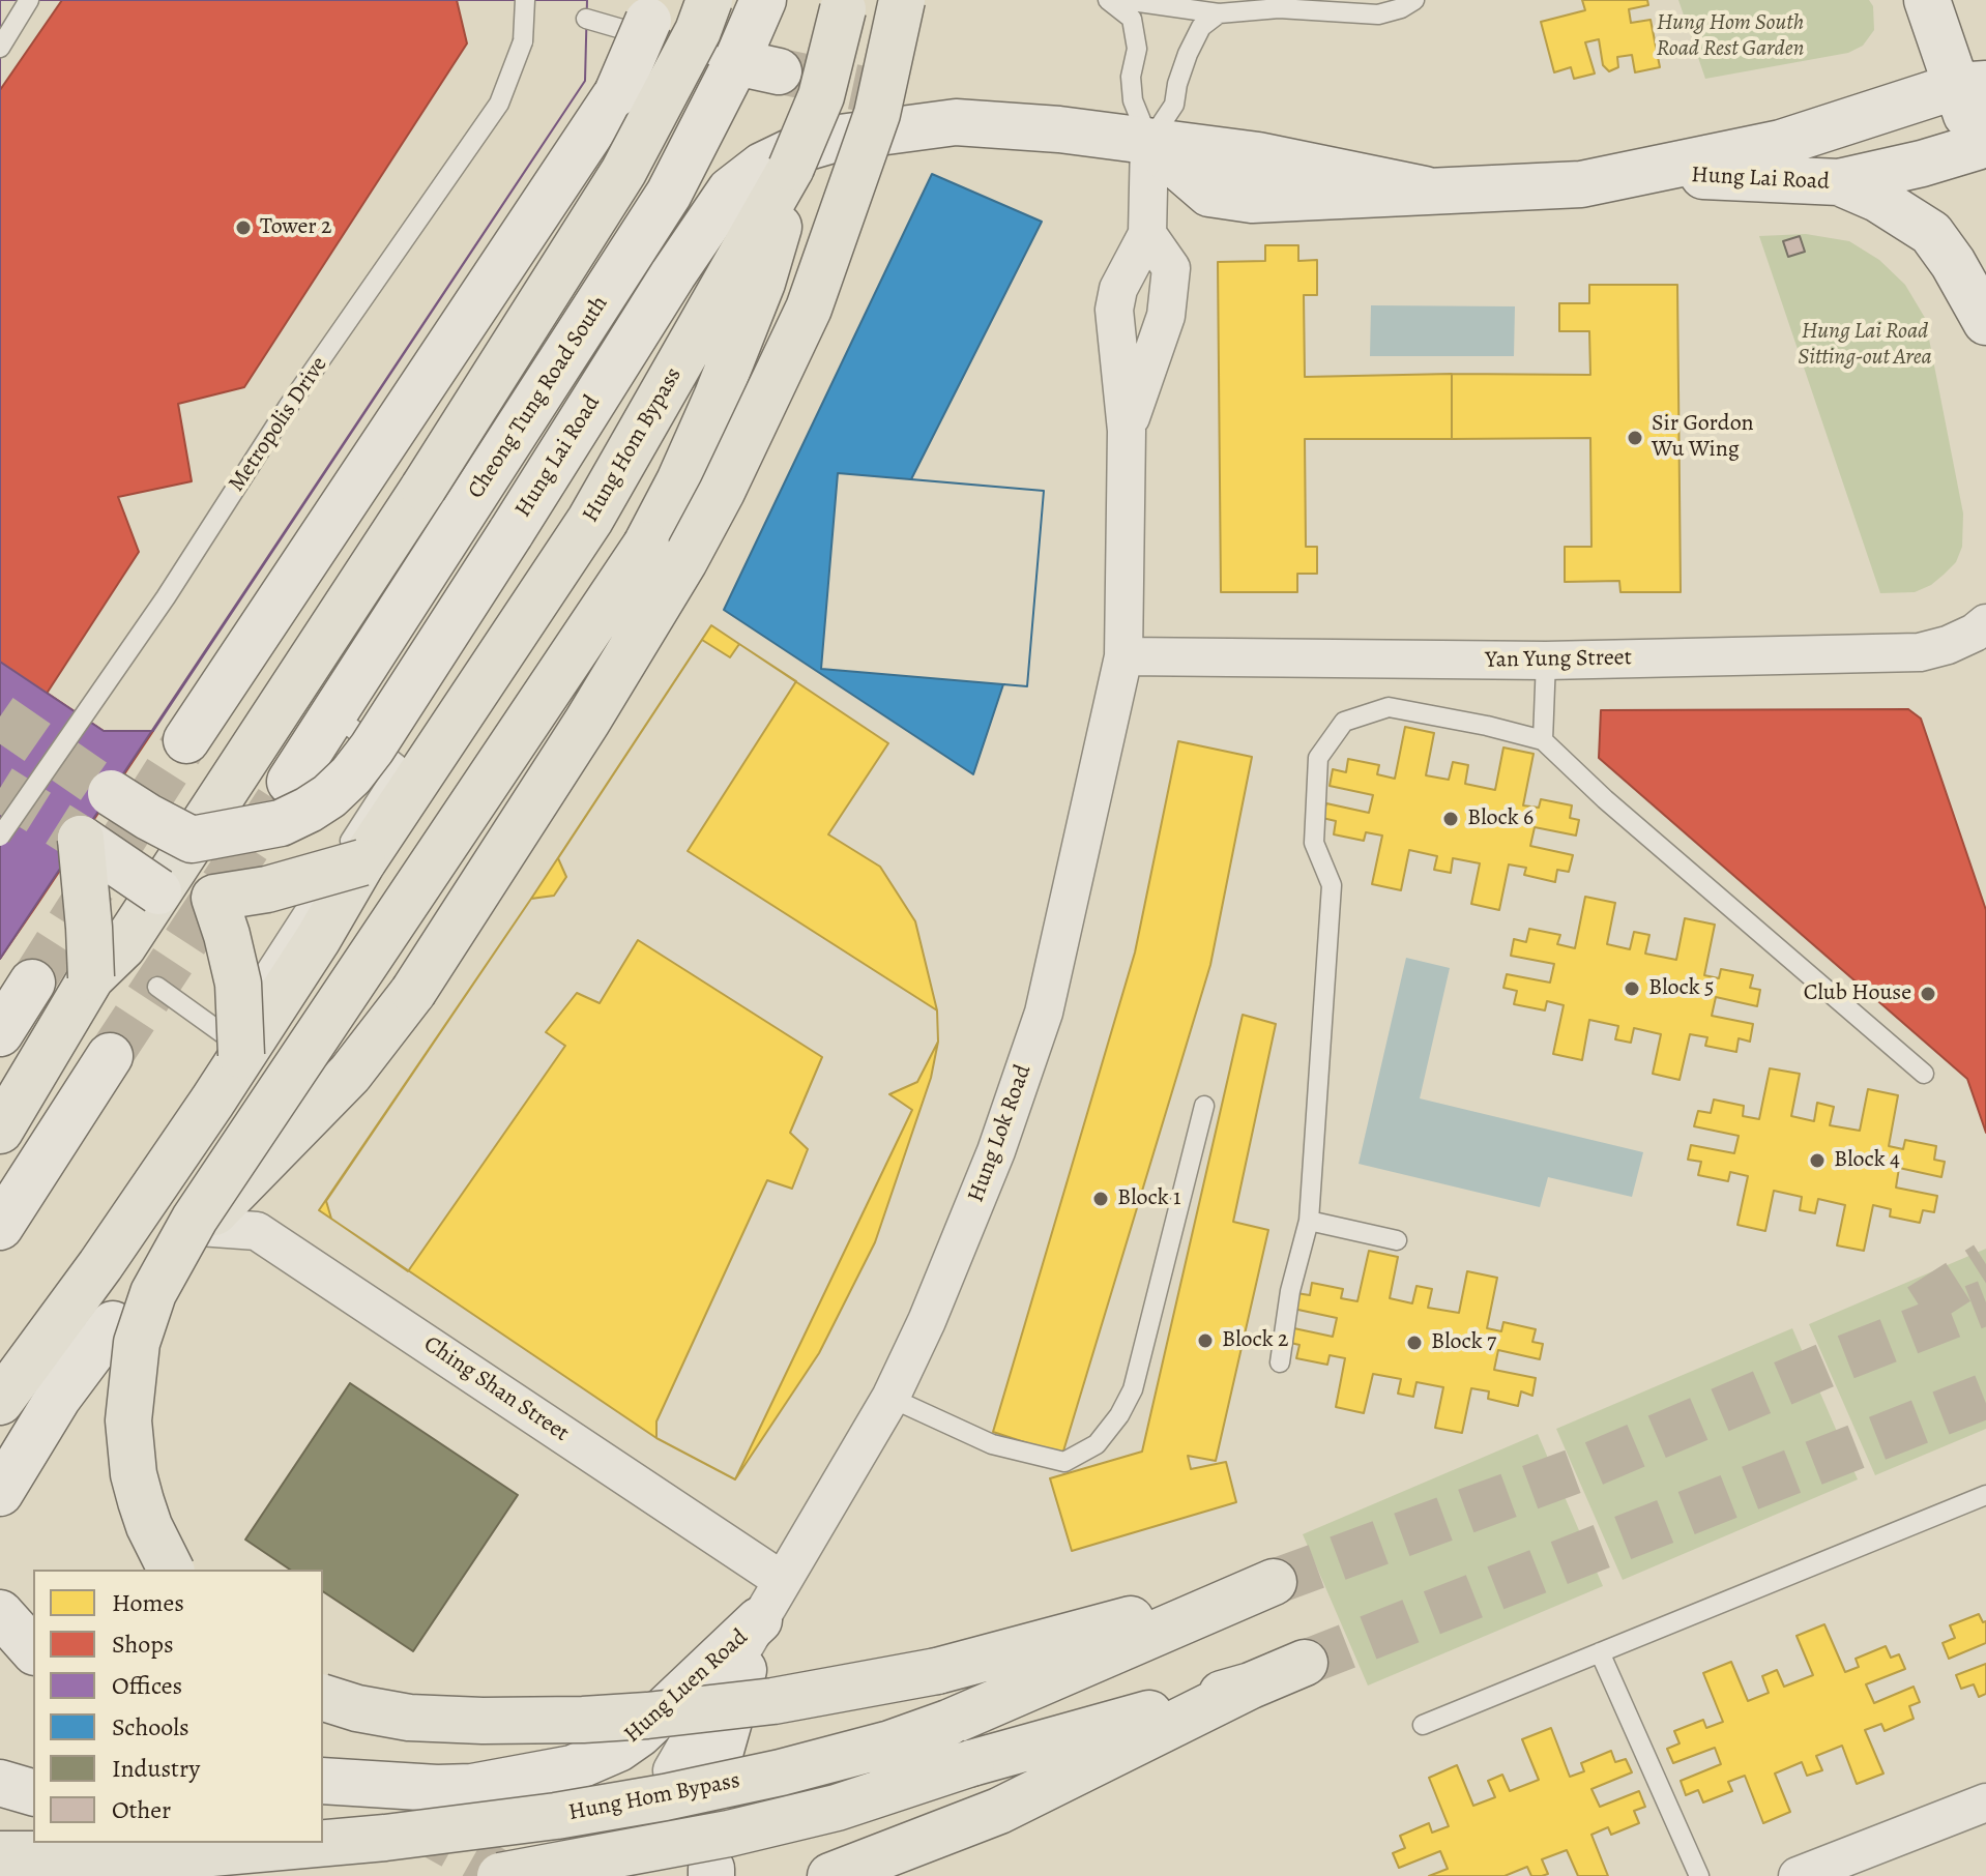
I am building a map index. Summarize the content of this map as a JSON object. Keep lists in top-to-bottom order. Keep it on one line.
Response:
{"streets":{"main road":["Hung Hom Bypass"],"street":["Hung Lai Road","Cheong Tung Road South","Yan Yung Street","Hung Lok Road","Ching Shan Street","Hung Luen Road"],"lane":["Metropolis Drive"]},"crossings":[["Hung Lai Road","Hung Lok Road"],["Yan Yung Street","Hung Lok Road"],["Hung Lok Road","Ching Shan Street"],["Hung Lok Road","Hung Luen Road"]],"parks":["Hung Hom South Road Rest Garden","Hung Lai Road Sitting-out Area"],"places":["Tower 2","Sir Gordon Wu Wing","Block 6","Block 5","Club House","Block 4","Block 1","Block 2","Block 7"],"legend":["Homes","Shops","Offices","Schools","Industry","Other"]}
